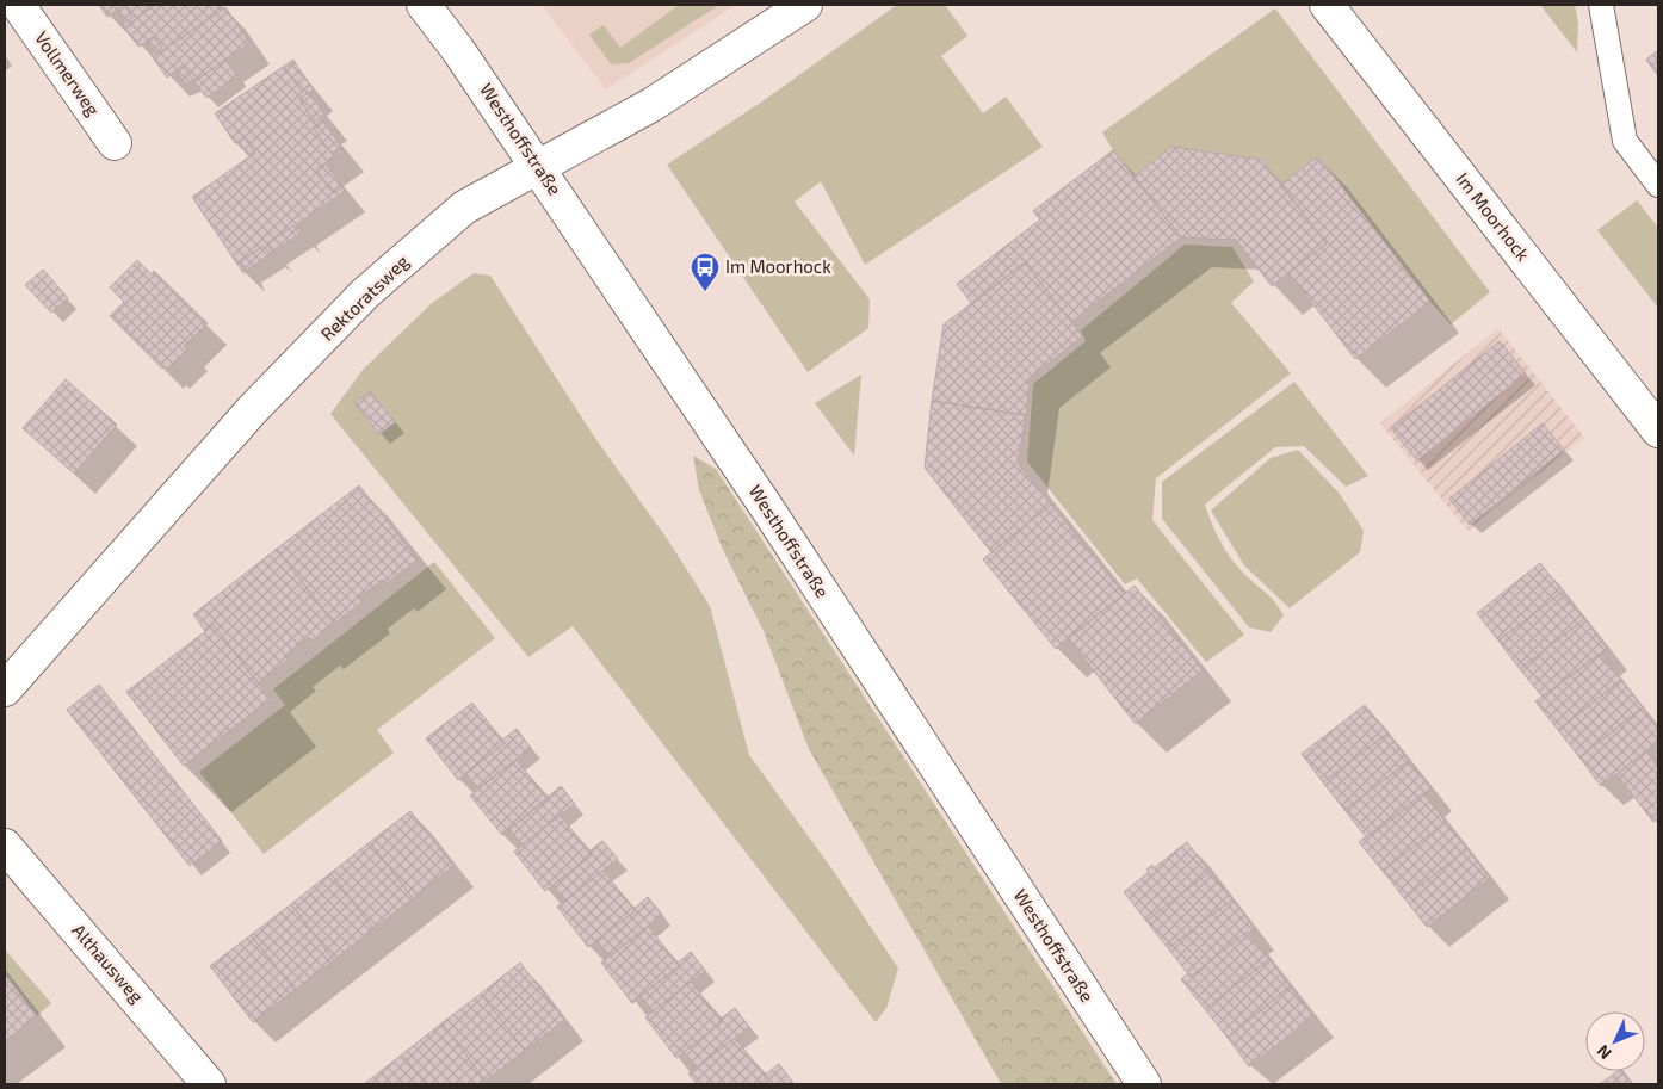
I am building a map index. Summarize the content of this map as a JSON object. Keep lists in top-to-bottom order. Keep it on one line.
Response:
{"streets":{"street":["Vollmerweg","Westhoffstraße","Im Moorhock","Rektoratsweg","Althausweg"]},"crossings":[["Westhoffstraße","Rektoratsweg"]],"places":{"bus stop":["Im Moorhock"]},"north":"bottom left"}
